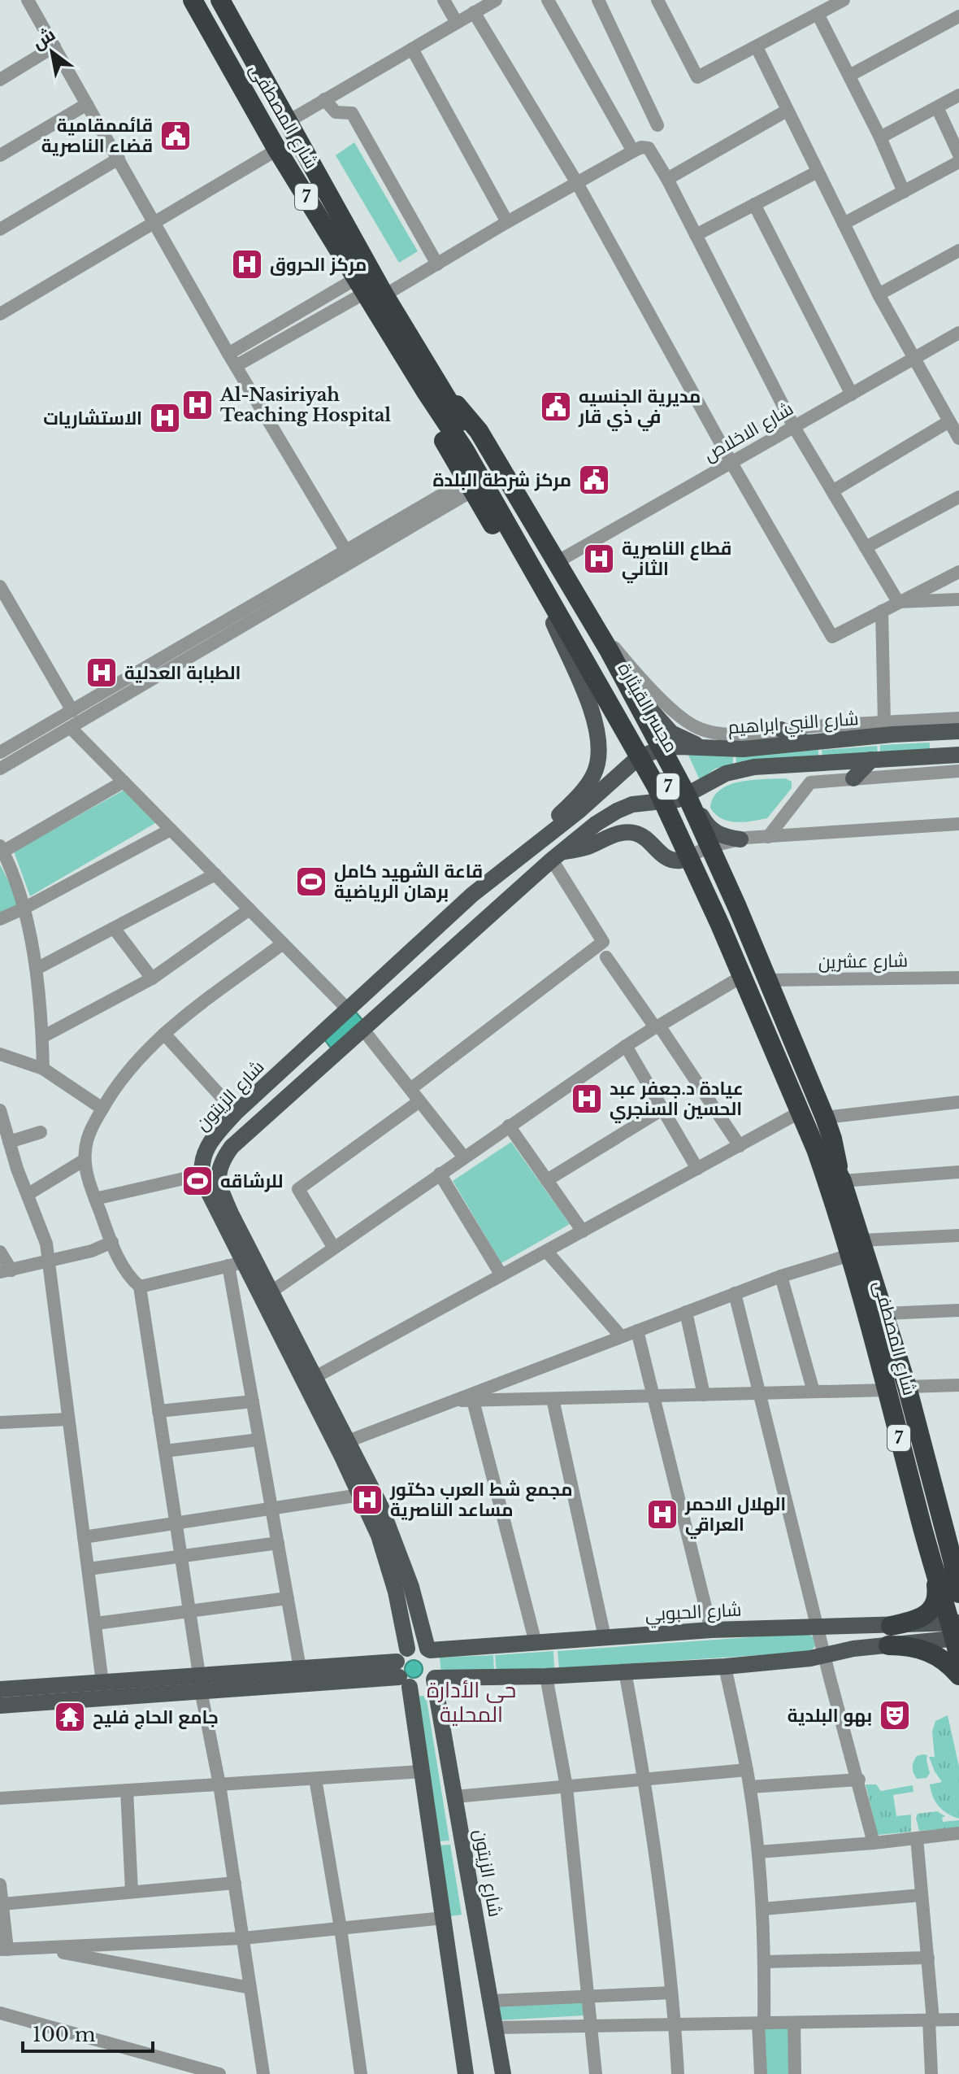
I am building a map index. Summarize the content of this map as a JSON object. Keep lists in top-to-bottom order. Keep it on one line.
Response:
{"streets":{"highway":["شارع المصطفى","7","مجسر القيثارة"],"main road":["شارع النبي ابراهيم","شارع الزيتون","شارع الحبوبي"],"street":["شارع الاخلاص","شارع عشرين"]},"crossings":[["شارع المصطفى","7"],["شارع المصطفى","مجسر القيثارة"],["شارع المصطفى","شارع الحبوبي"],["7","مجسر القيثارة"],["شارع النبي ابراهيم","شارع الزيتون"],["شارع الزيتون","شارع الحبوبي"]],"districts":["حي الأدارة المحلية"],"places":{"public building":["قائممقامية قضاء الناصرية","مديرية الجنسيه في ذي قار","مركز شرطة البلدة"],"hospital":["مركز الحروق","Al-Nasiriyah Teaching Hospital","الاستشاريات","قطاع الناصرية الثاني","الطبابة العدلية","عيادة د.جعفر عبد الحسين السنجري","مجمع شط العرب دكتور مساعد الناصرية","الهلال الاحمر العراقي"],"sports":["قاعة الشهيد كامل برهان الرياضية","للرشاقه"],"theatre":["بهو البلدية"],"temple":["جامع الحاج فليح"]},"scale_bar":"100 m","north":"top left"}
